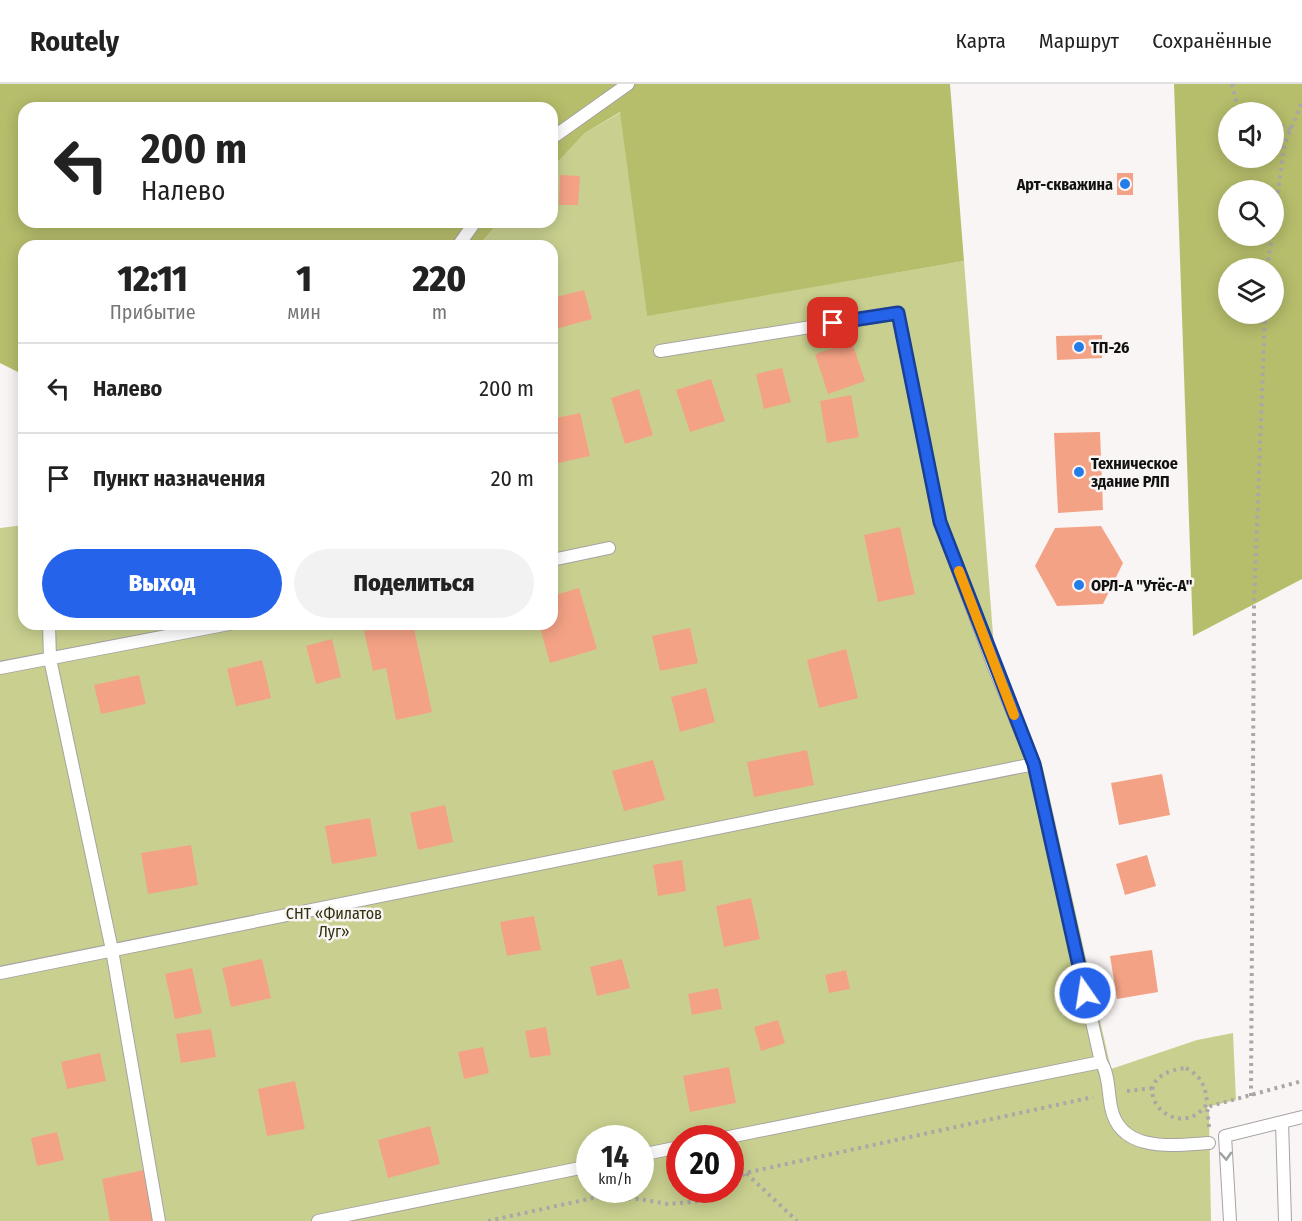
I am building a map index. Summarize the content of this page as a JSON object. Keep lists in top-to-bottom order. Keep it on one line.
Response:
{"parks":["СНТ «Филатов Луг»"],"places":["Арт-скважина","ТП-26","Техническое здание РЛП","ОРЛ-А \"Утёс-А\""],"page":{"header":"Routely","nav":["Карта","Маршрут","Сохранённые"],"turn":["200 m","Налево"],"eta":["12:11","Прибытие","1","мин","220","m"],"list":[{"name":"Налево","value":"200 m"},{"name":"Пункт назначения","value":"20 m"}],"buttons":["Выход","Поделиться"],"speed":"14 km/h","limit":"20"}}
